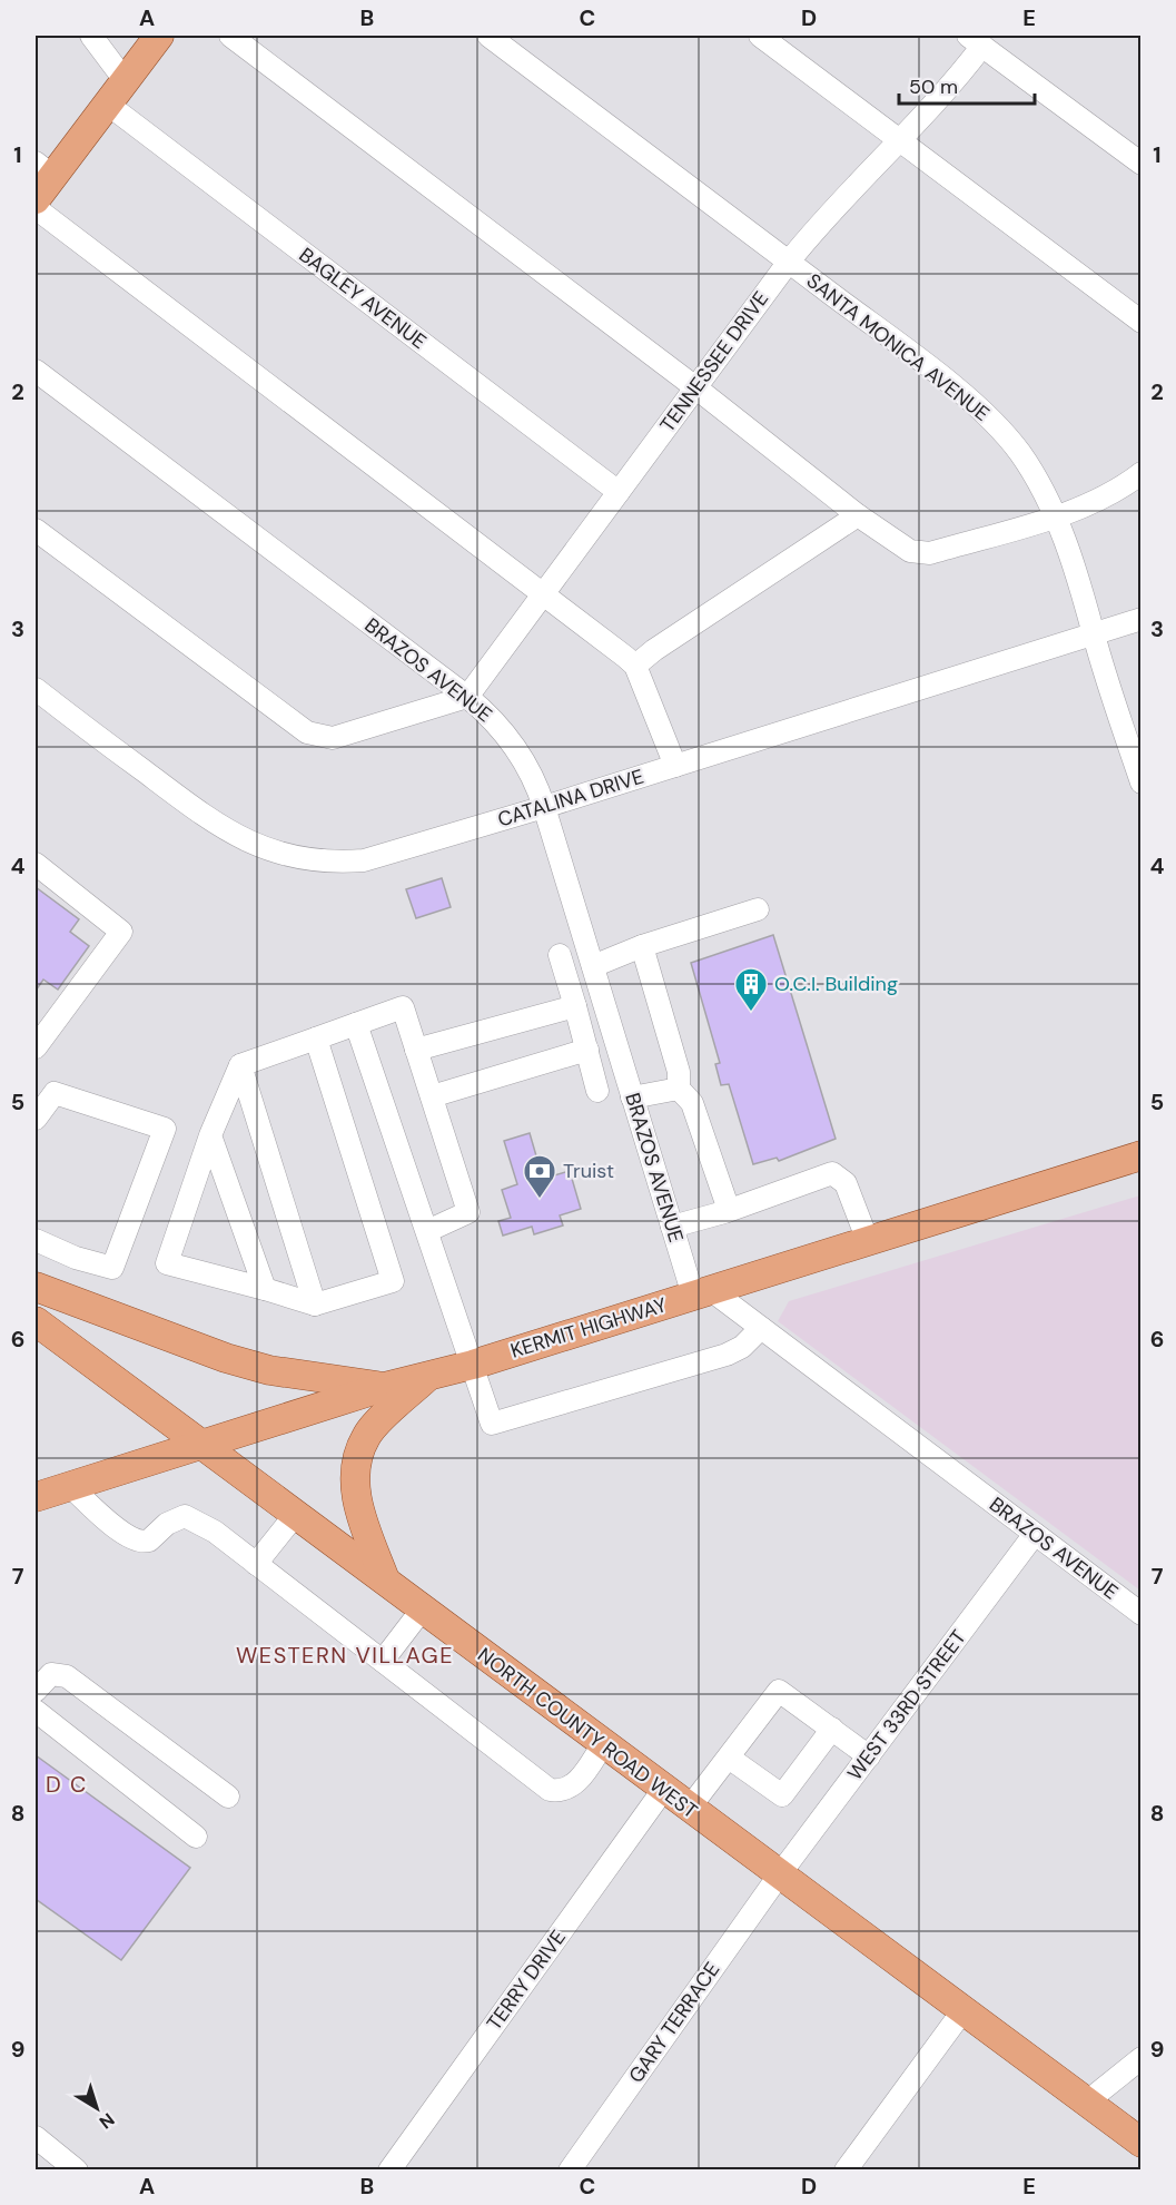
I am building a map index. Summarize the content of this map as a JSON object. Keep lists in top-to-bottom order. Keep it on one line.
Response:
{"streets":{"main road":["KERMIT HIGHWAY","NORTH COUNTY ROAD WEST"],"street":["BAGLEY AVENUE","SANTA MONICA AVENUE","TENNESSEE DRIVE","BRAZOS AVENUE","CATALINA DRIVE","WEST 33RD STREET","TERRY DRIVE","GARY TERRACE"]},"crossings":[["BAGLEY AVENUE","TENNESSEE DRIVE"],["SANTA MONICA AVENUE","TENNESSEE DRIVE"],["SANTA MONICA AVENUE","CATALINA DRIVE"],["TENNESSEE DRIVE","BRAZOS AVENUE"],["BRAZOS AVENUE","CATALINA DRIVE"],["BRAZOS AVENUE","KERMIT HIGHWAY"],["BRAZOS AVENUE","WEST 33RD STREET"],["KERMIT HIGHWAY","NORTH COUNTY ROAD WEST"],["WEST 33RD STREET","NORTH COUNTY ROAD WEST"],["WEST 33RD STREET","GARY TERRACE"],["NORTH COUNTY ROAD WEST","TERRY DRIVE"],["NORTH COUNTY ROAD WEST","GARY TERRACE"]],"districts":["WESTERN VILLAGE","D C"],"places":{"building":["O.C.I. Building"],"bank":["Truist"]},"scale_bar":"50 m","north":"bottom right","grid":{"columns":["A","B","C","D","E"],"rows":["1","2","3","4","5","6","7","8","9"]}}
